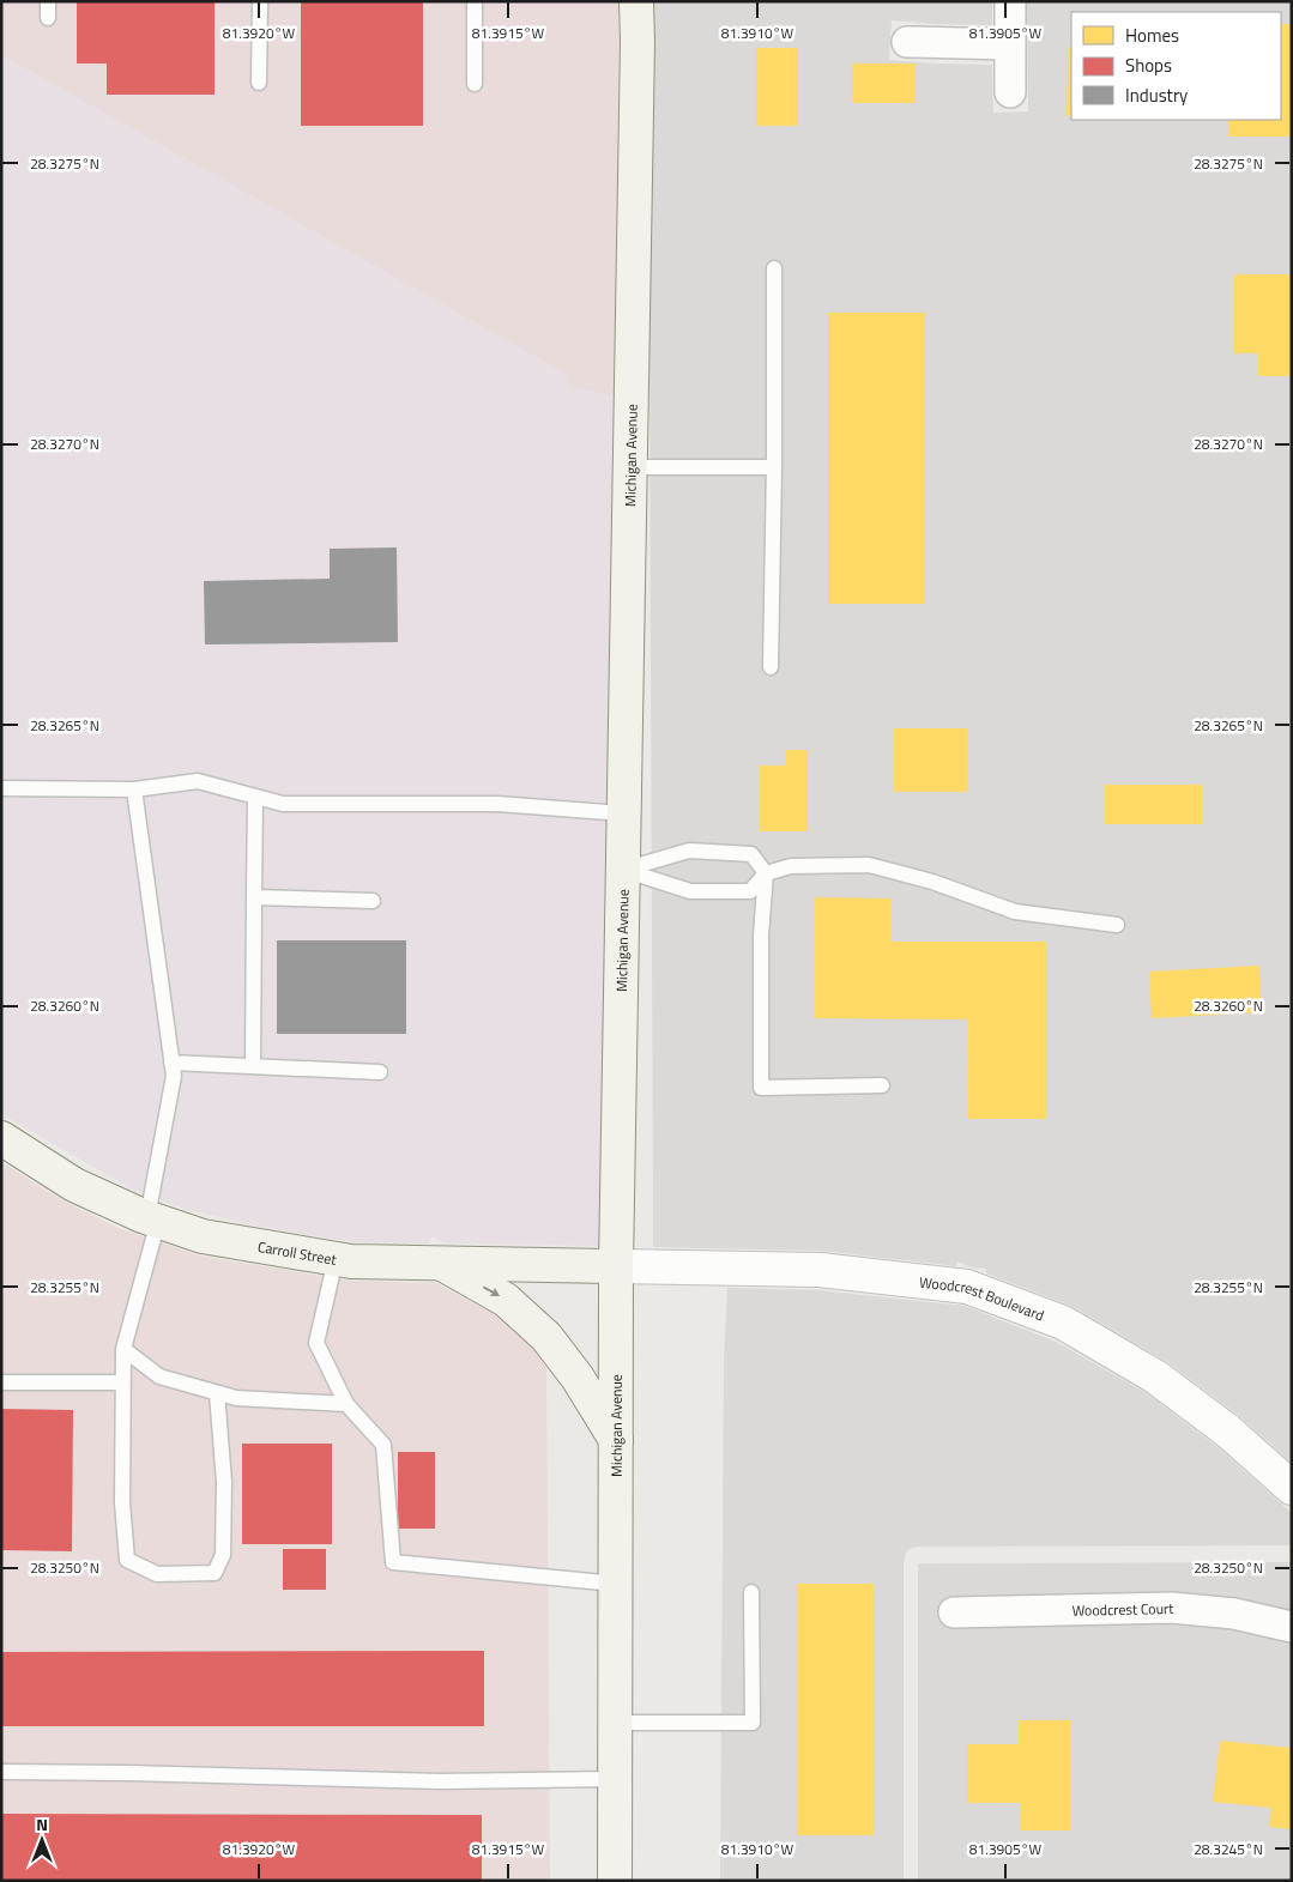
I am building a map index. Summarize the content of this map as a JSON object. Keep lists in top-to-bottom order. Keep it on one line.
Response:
{"streets":{"main road":["Michigan Avenue","Carroll Street"],"street":["Woodcrest Boulevard","Woodcrest Court"]},"crossings":[["Michigan Avenue","Carroll Street"],["Michigan Avenue","Woodcrest Boulevard"],["Carroll Street","Woodcrest Boulevard"]],"legend":["Homes","Shops","Industry"],"north":"top","coordinates":["81.3920°W","81.3915°W","81.3910°W","81.3905°W","28.3275°N","28.3270°N","28.3265°N","28.3260°N","28.3255°N","28.3250°N","28.3245°N"]}
